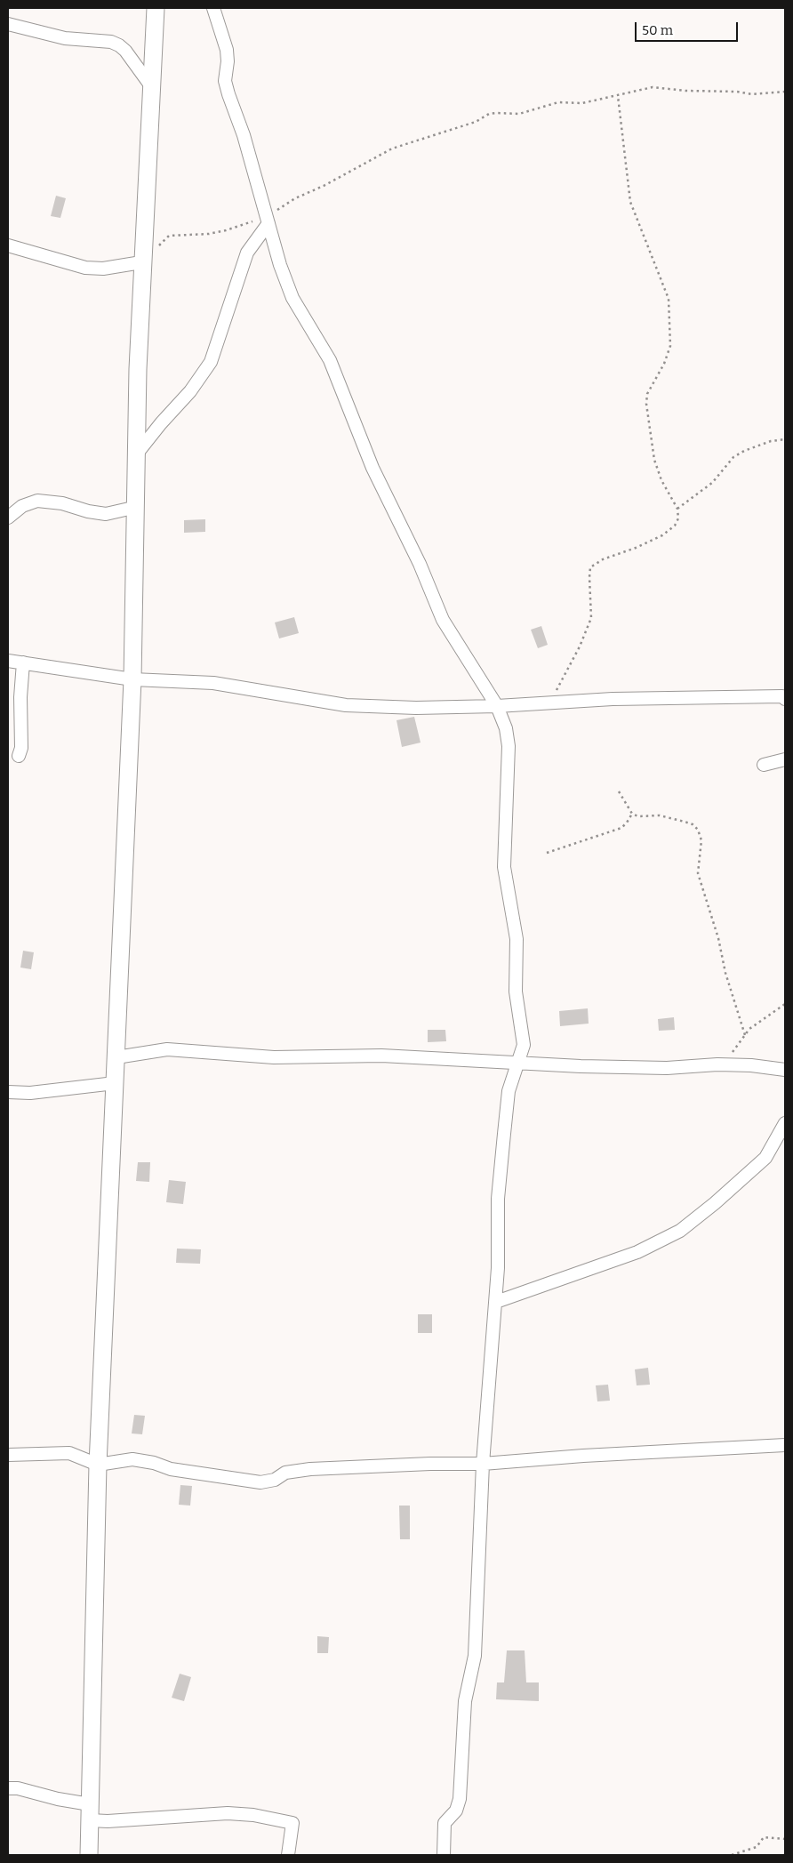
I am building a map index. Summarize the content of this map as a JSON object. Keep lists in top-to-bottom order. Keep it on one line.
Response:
{"scale_bar":"50 m"}
